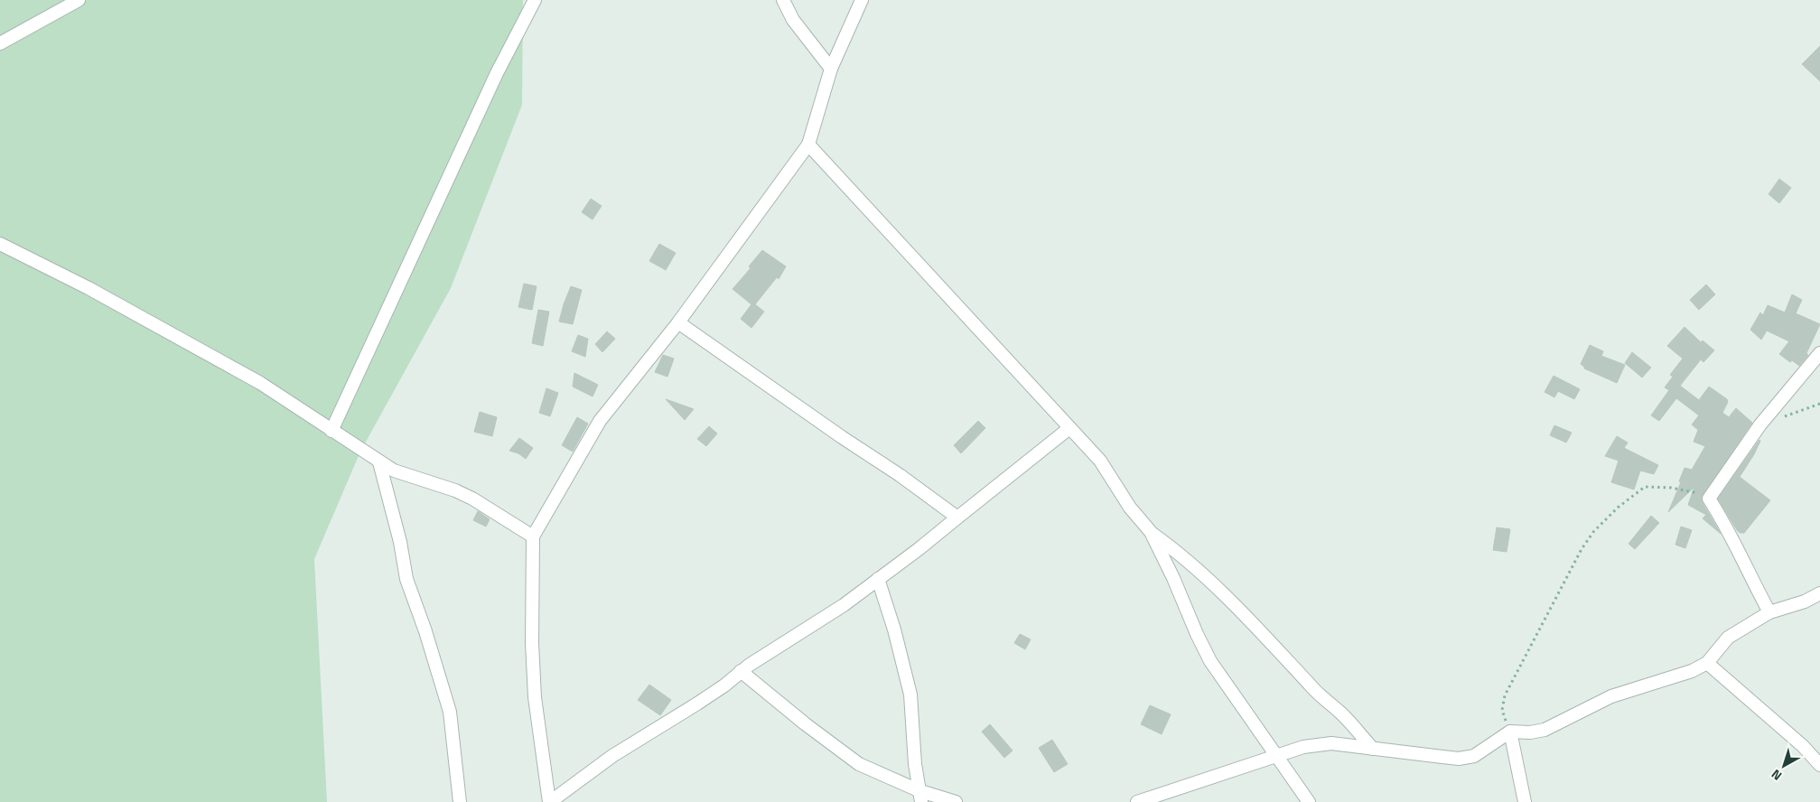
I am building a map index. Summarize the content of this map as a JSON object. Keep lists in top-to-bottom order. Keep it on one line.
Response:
{"north":"bottom left"}
